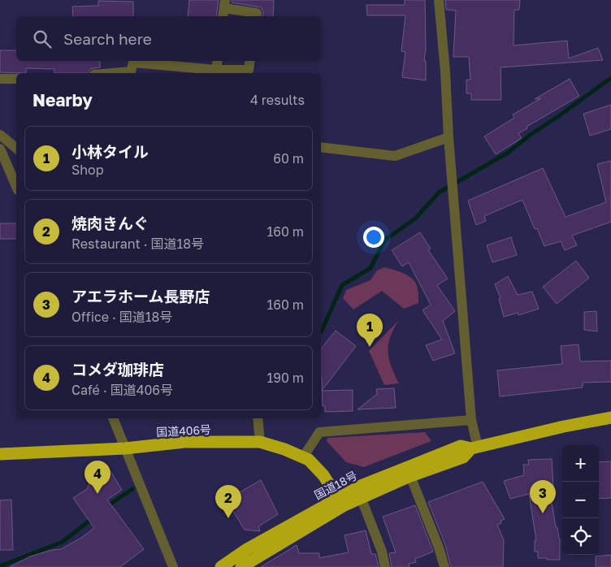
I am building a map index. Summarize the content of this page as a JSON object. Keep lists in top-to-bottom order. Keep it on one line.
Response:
{"streets":{"highway":["国道406号","国道18号"]},"crossings":[["国道406号","国道18号"]],"page":{"search":"Search here","heading":["Nearby","4 results"],"list":[{"mark":"1","name":"小林タイル","note":"Shop","value":"60 m"},{"mark":"2","name":"焼肉きんぐ","note":"Restaurant · 国道18号","value":"160 m"},{"mark":"3","name":"アエラホーム長野店","note":"Office · 国道18号","value":"160 m"},{"mark":"4","name":"コメダ珈琲店","note":"Café · 国道406号","value":"190 m"}],"pins":["1","4","3","2"],"map_buttons":["+","−"]}}
